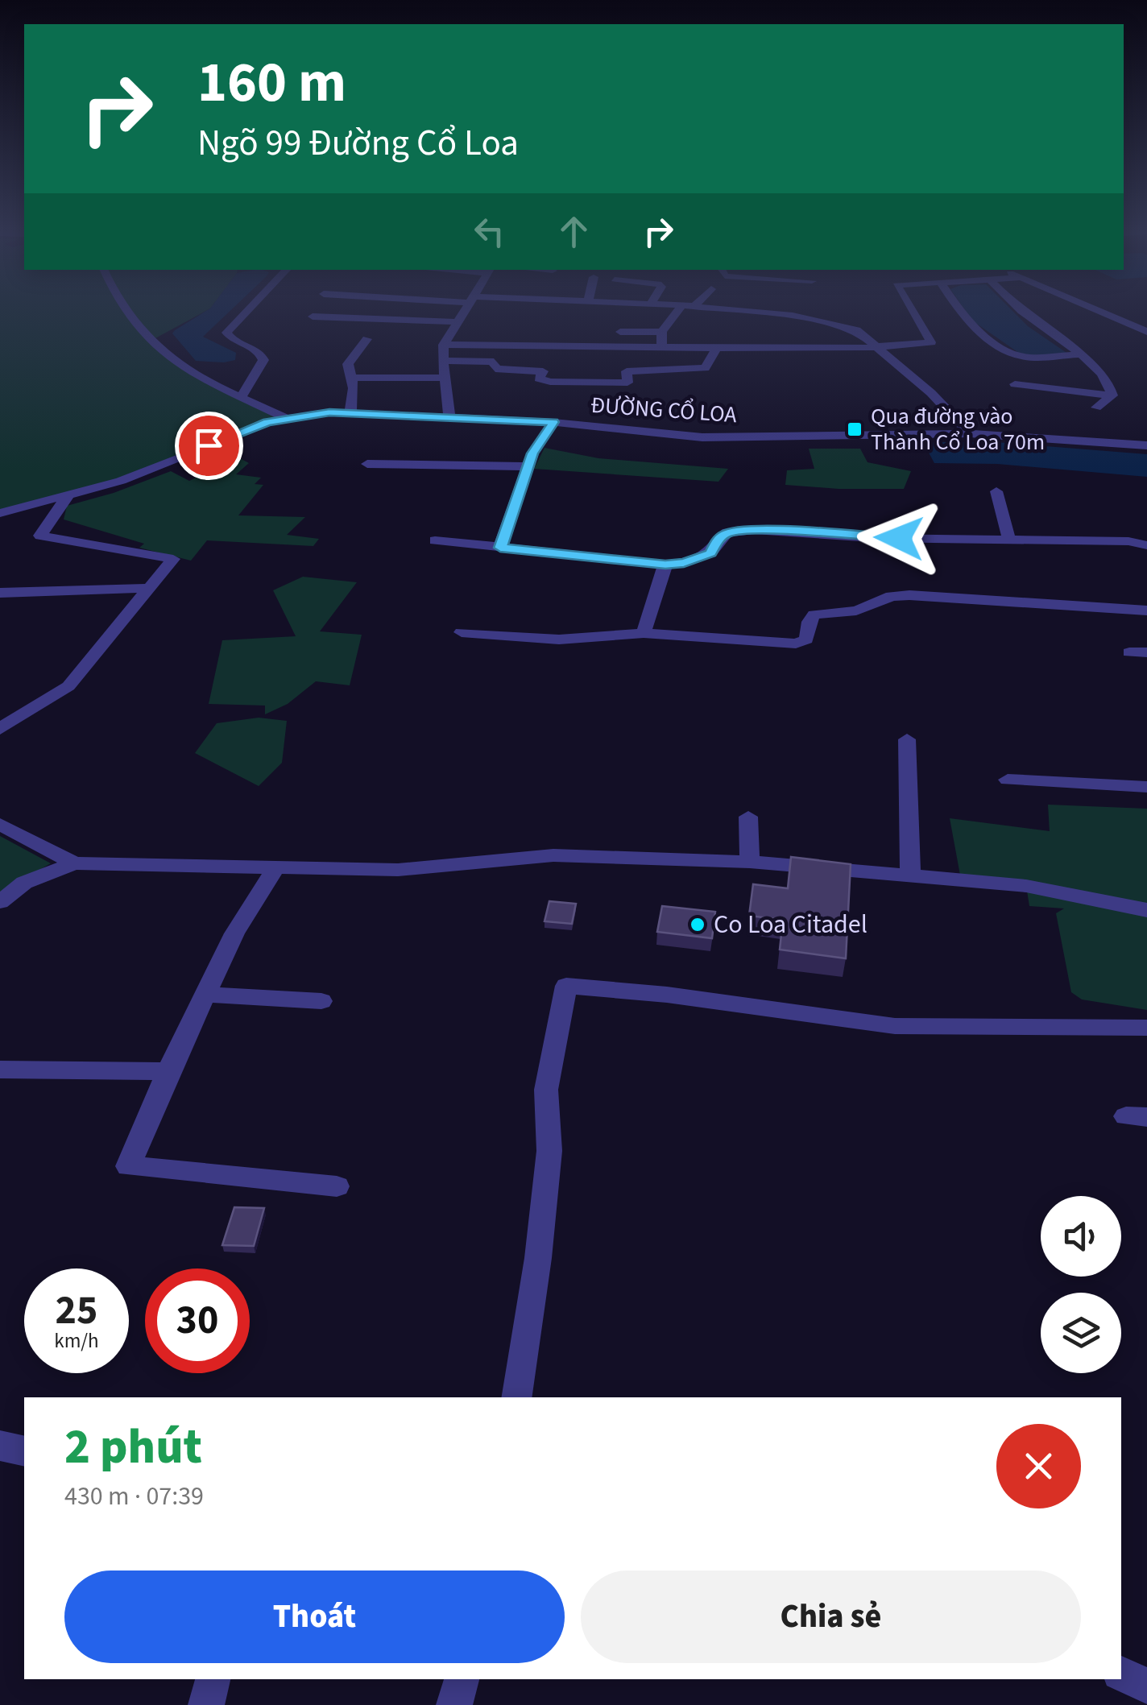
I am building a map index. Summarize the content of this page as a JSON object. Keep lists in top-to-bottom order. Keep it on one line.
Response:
{"streets":{"street":["ĐƯỜNG CỔ LOA"]},"places":{"transit":["Qua đường vào Thành Cổ Loa 70m"],"other":["Co Loa Citadel"]},"page":{"turn":["160 m","Ngõ 99 Đường Cổ Loa"],"speed":"25 km/h","limit":"30","heading":["2 phút","430 m · 07:39"],"buttons":["Thoát","Chia sẻ"]}}
